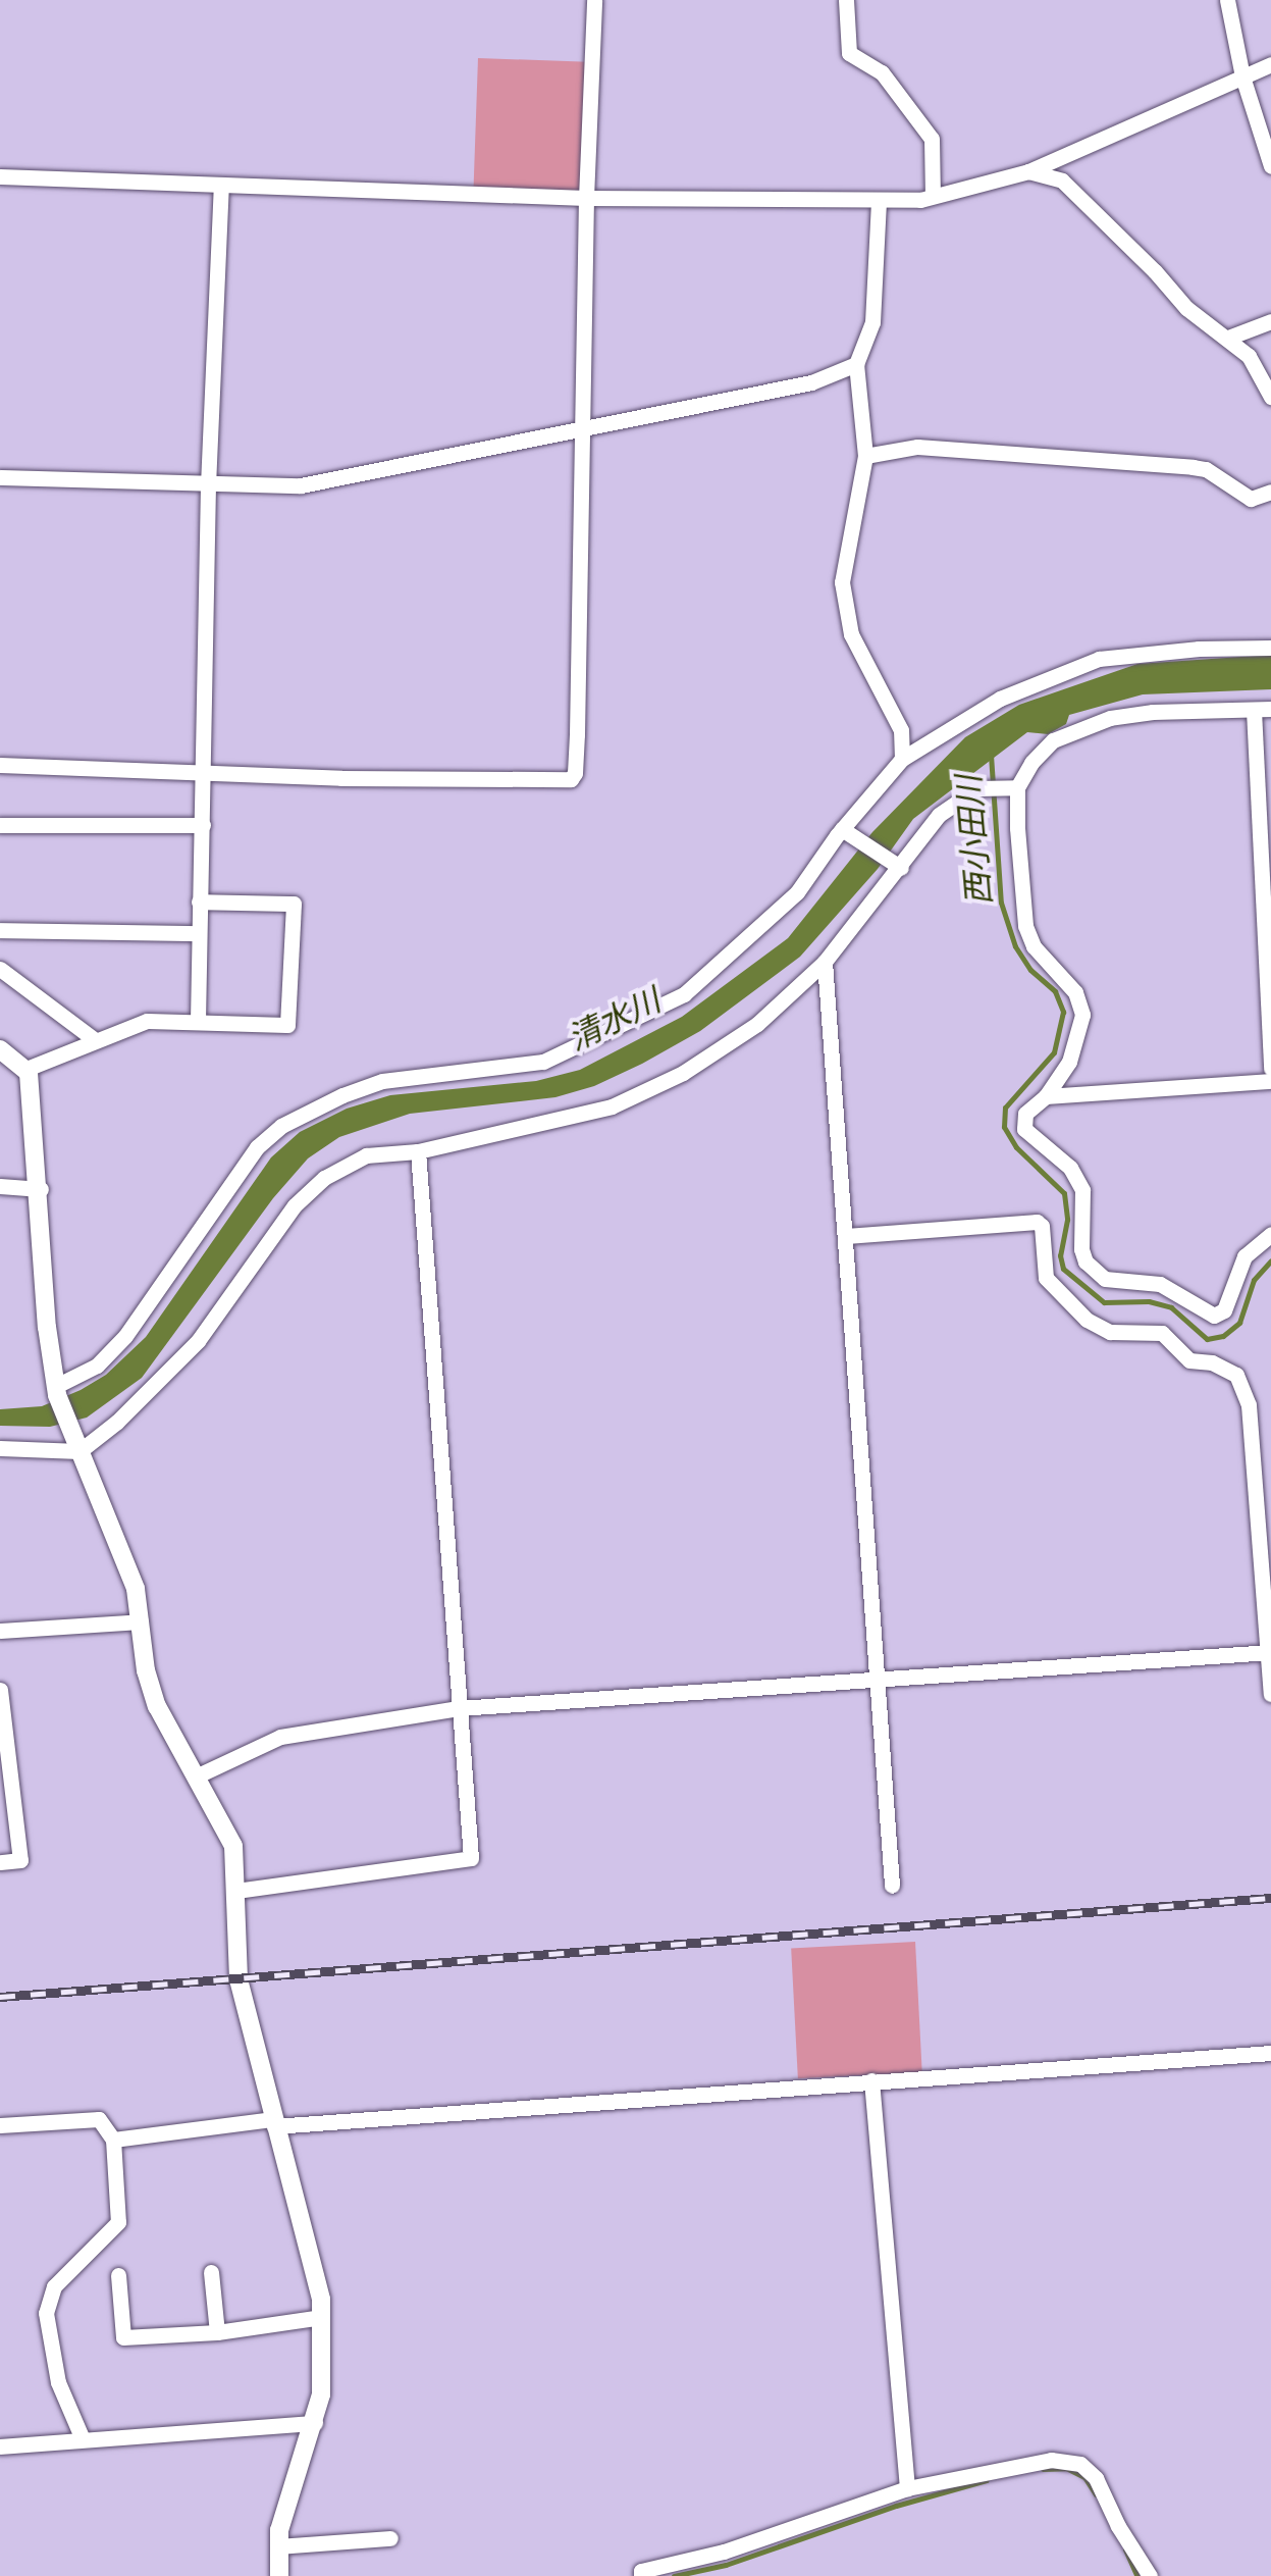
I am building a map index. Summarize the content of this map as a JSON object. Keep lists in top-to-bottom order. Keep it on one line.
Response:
{"water":["西小田川","清水川"]}
